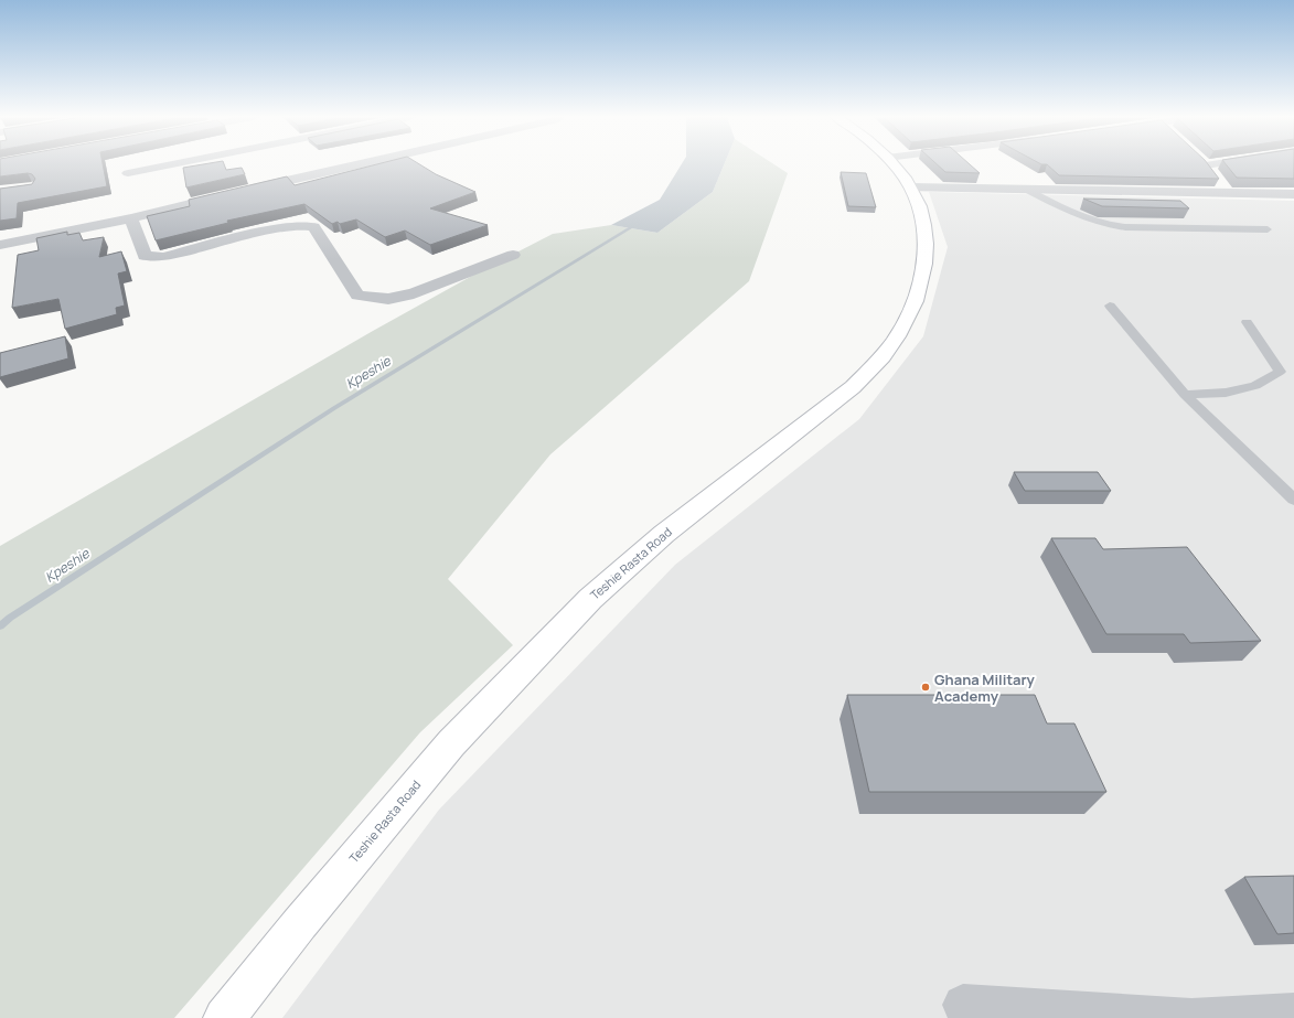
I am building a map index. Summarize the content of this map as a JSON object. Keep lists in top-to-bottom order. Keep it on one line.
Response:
{"streets":{"main road":["Teshie Rasta Road"]},"water":["Kpeshie"],"places":["Ghana Military Academy"]}
